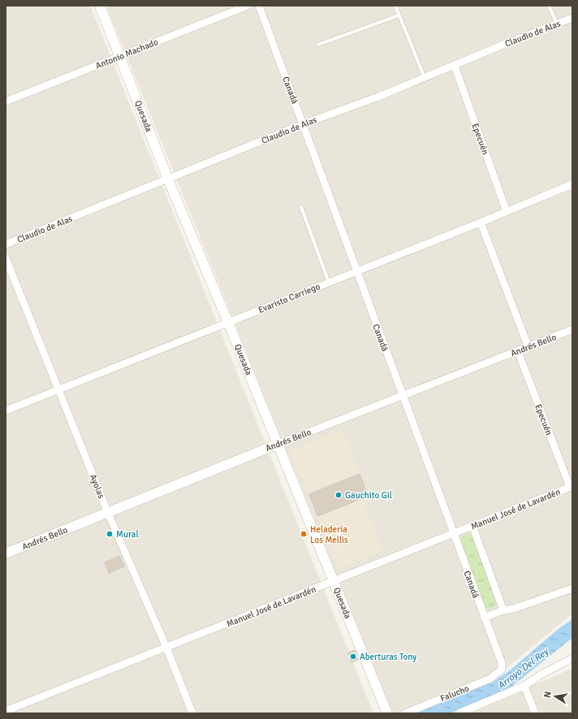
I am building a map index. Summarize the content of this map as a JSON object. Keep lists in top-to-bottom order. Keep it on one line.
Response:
{"streets":{"street":["Claudio de Alas","Antonio Machado","Canadá","Quesada","Epecuén","Evaristo Carriego","Andrés Bello","Ayolas","Manuel José de Lavardén","Falucho"]},"crossings":[["Claudio de Alas","Canadá"],["Claudio de Alas","Quesada"],["Claudio de Alas","Epecuén"],["Antonio Machado","Quesada"],["Canadá","Evaristo Carriego"],["Canadá","Andrés Bello"],["Canadá","Manuel José de Lavardén"],["Canadá","Falucho"],["Quesada","Evaristo Carriego"],["Quesada","Andrés Bello"],["Quesada","Manuel José de Lavardén"],["Epecuén","Evaristo Carriego"],["Epecuén","Andrés Bello"],["Epecuén","Manuel José de Lavardén"],["Evaristo Carriego","Ayolas"],["Andrés Bello","Ayolas"],["Ayolas","Manuel José de Lavardén"]],"water":["Arroyo Del Rey"],"places":["Gauchito Gil","Mural","Heladería Los Mellis","Aberturas Tony"],"north":"left"}
